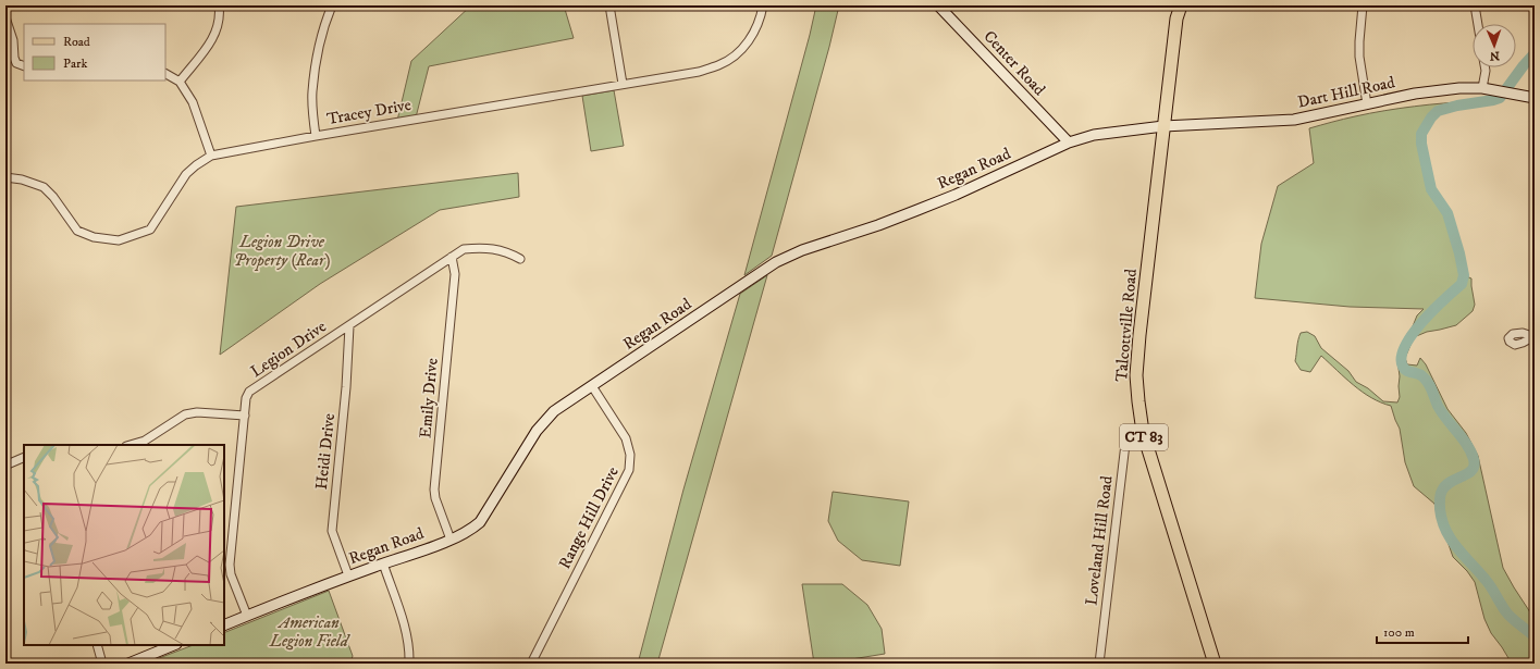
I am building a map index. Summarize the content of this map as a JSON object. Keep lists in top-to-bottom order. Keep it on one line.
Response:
{"streets":{"main road":["Talcottville Road","CT 83"],"street":["Center Road","Dart Hill Road","Tracey Drive","Regan Road","Legion Drive","Emily Drive","Heidi Drive","Range Hill Drive","Loveland Hill Road"]},"crossings":[["Center Road","Regan Road"],["Dart Hill Road","Regan Road"],["Dart Hill Road","Talcottville Road"],["Regan Road","Talcottville Road"],["Regan Road","Legion Drive"],["Regan Road","Emily Drive"],["Regan Road","Heidi Drive"],["Regan Road","Range Hill Drive"],["Talcottville Road","Loveland Hill Road"],["Legion Drive","Emily Drive"],["Legion Drive","Heidi Drive"]],"parks":["Legion Drive Property (Rear)","American Legion Field"],"legend":["Road","Park"],"scale_bar":"100 m","north":"bottom"}
